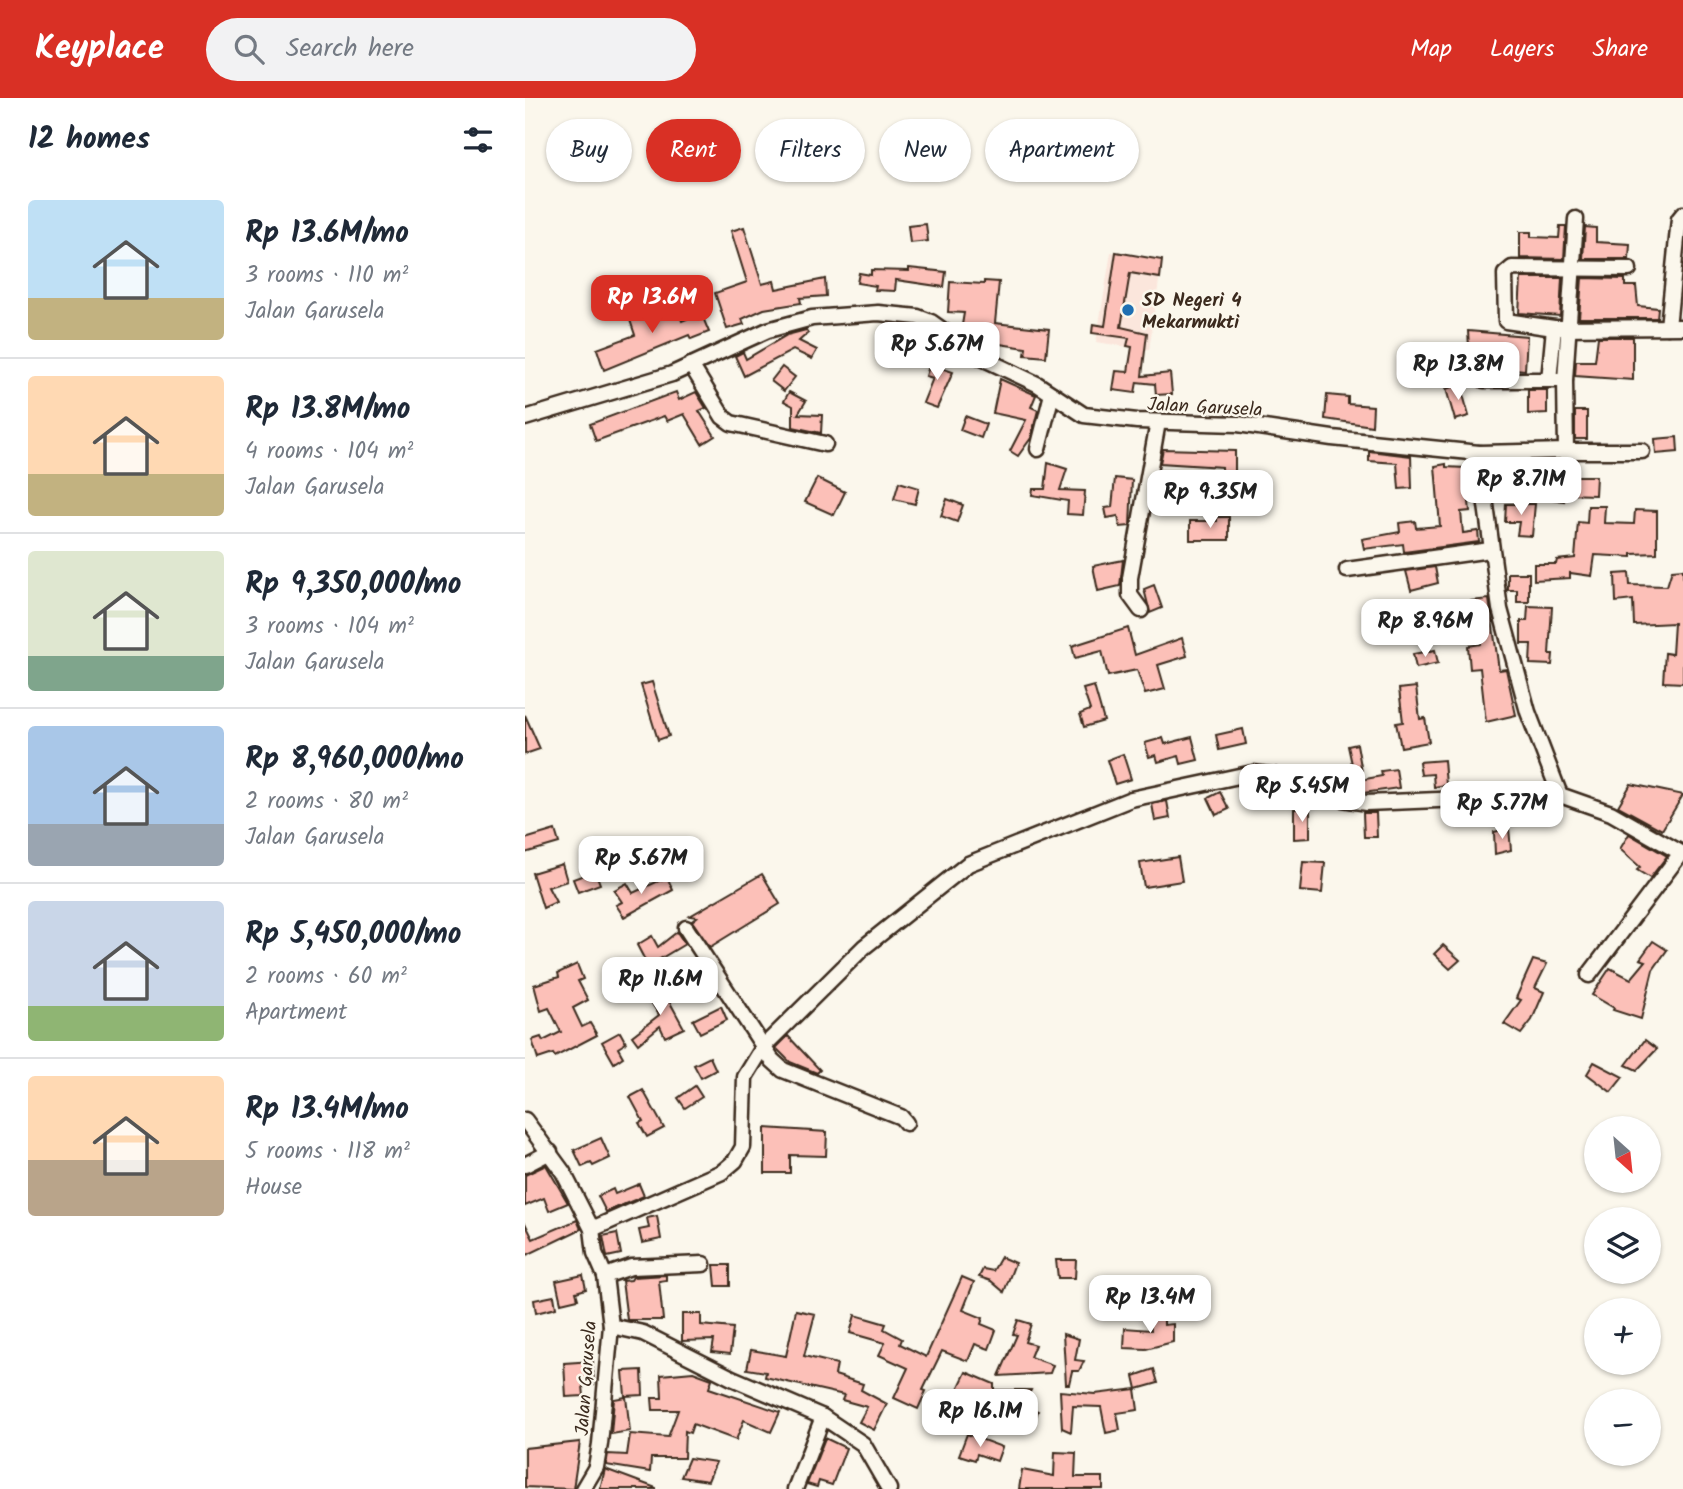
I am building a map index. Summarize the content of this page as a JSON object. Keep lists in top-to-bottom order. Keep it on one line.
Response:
{"streets":{"street":["Jalan Garusela"]},"places":["SD Negeri 4 Mekarmukti"],"north":"bottom right","page":{"header":"Keyplace","search":"Search here","nav":["Map","Layers","Share"],"heading":"12 homes","chip":["Buy","Rent","Filters","New","Apartment"],"list":[{"name":"Rp 13.6M/mo","note":"3 rooms · 110 m² · Jalan Garusela"},{"name":"Rp 13.8M/mo","note":"4 rooms · 104 m² · Jalan Garusela"},{"name":"Rp 9,350,000/mo","note":"3 rooms · 104 m² · Jalan Garusela"},{"name":"Rp 8,960,000/mo","note":"2 rooms · 80 m² · Jalan Garusela"},{"name":"Rp 5,450,000/mo","note":"2 rooms · 60 m² · Apartment"},{"name":"Rp 13.4M/mo","note":"5 rooms · 118 m² · House"}],"price":["Rp 13.6M","Rp 5.67M","Rp 13.8M","Rp 8.71M","Rp 9.35M","Rp 8.96M","Rp 5.45M","Rp 5.77M","Rp 5.67M","Rp 11.6M","Rp 13.4M","Rp 16.1M"],"map_buttons":["+","−"]}}
